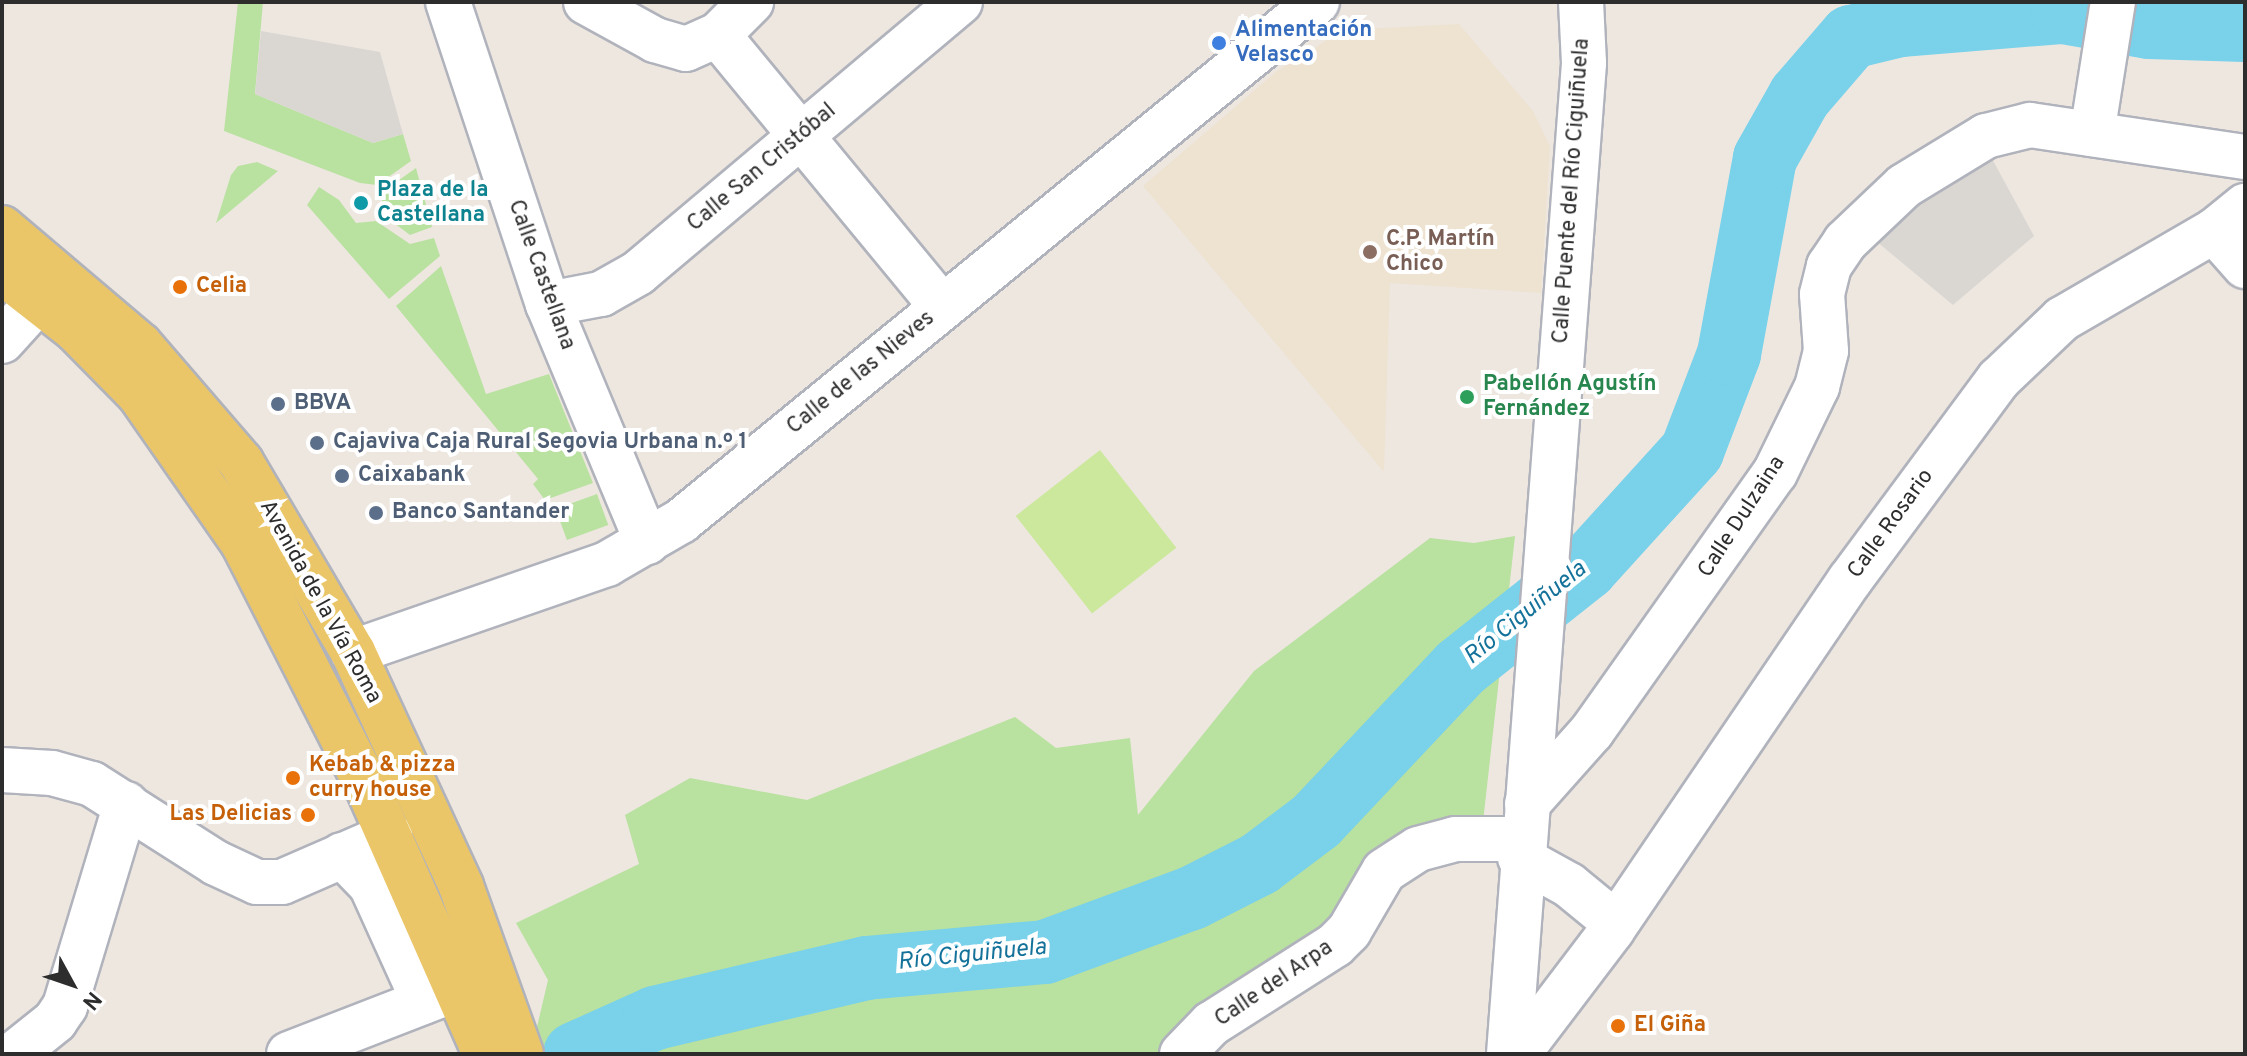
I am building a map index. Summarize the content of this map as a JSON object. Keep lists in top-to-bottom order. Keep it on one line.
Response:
{"streets":{"main road":["Avenida de la Vía Roma"],"street":["Calle San Cristóbal","Calle Puente del Río Ciguiñuela","Calle Castellana","Calle de las Nieves","Calle Dulzaina","Calle Rosario","Calle del Arpa"]},"crossings":[["Calle San Cristóbal","Calle Castellana"],["Calle Puente del Río Ciguiñuela","Calle Dulzaina"],["Calle Puente del Río Ciguiñuela","Calle del Arpa"],["Calle Castellana","Calle de las Nieves"],["Calle de las Nieves","Avenida de la Vía Roma"],["Calle Dulzaina","Calle del Arpa"]],"water":["Río Ciguiñuela"],"places":["Alimentación Velasco","Plaza de la Castellana","C.P. Martín Chico","Celia","Pabellón Agustín Fernández","BBVA","Cajaviva Caja Rural Segovia Urbana n.º 1","Caixabank","Banco Santander","Kebab & pizza curry house","Las Delicias","El Giña"],"north":"bottom right"}
